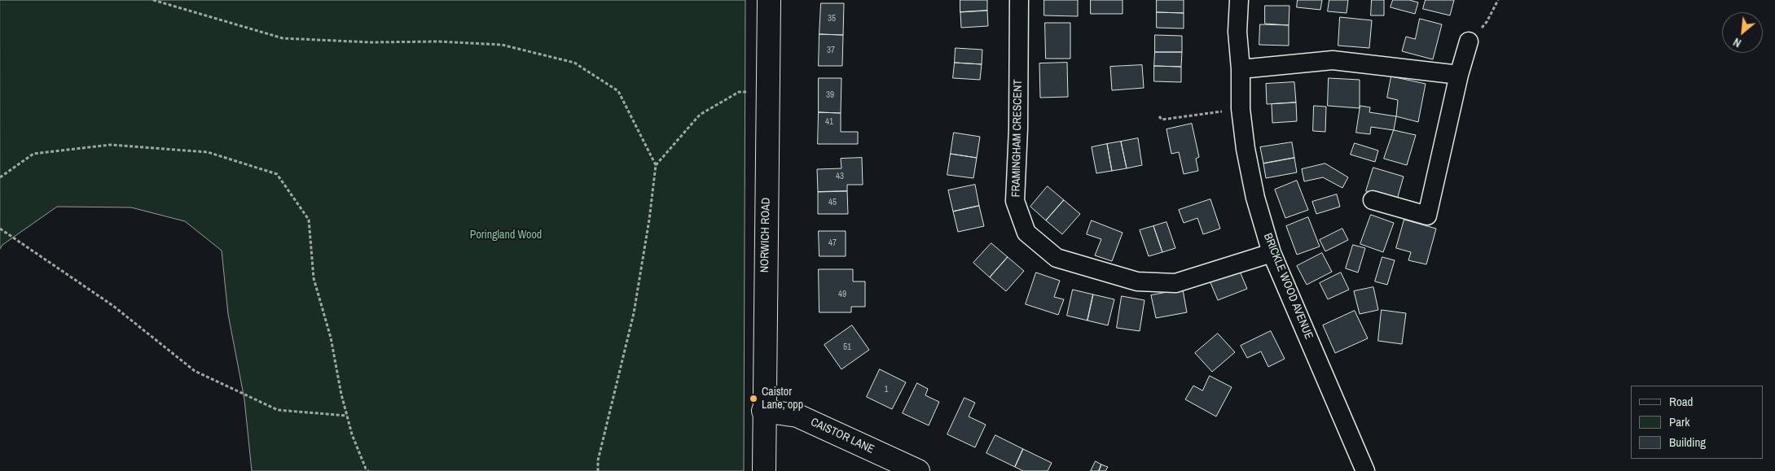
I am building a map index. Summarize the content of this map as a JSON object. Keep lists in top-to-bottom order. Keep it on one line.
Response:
{"streets":{"main road":["NORWICH ROAD","CAISTOR LANE"],"street":["FRAMINGHAM CRESCENT","BRICKLE WOOD AVENUE"]},"crossings":[["FRAMINGHAM CRESCENT","BRICKLE WOOD AVENUE"],["NORWICH ROAD","CAISTOR LANE"]],"parks":["Poringland Wood"],"places":["Caistor Lane, opp"],"house_numbers":["35","37","39","41","43","45","47","49","51","1"],"legend":["Road","Park","Building"],"north":"bottom left"}
